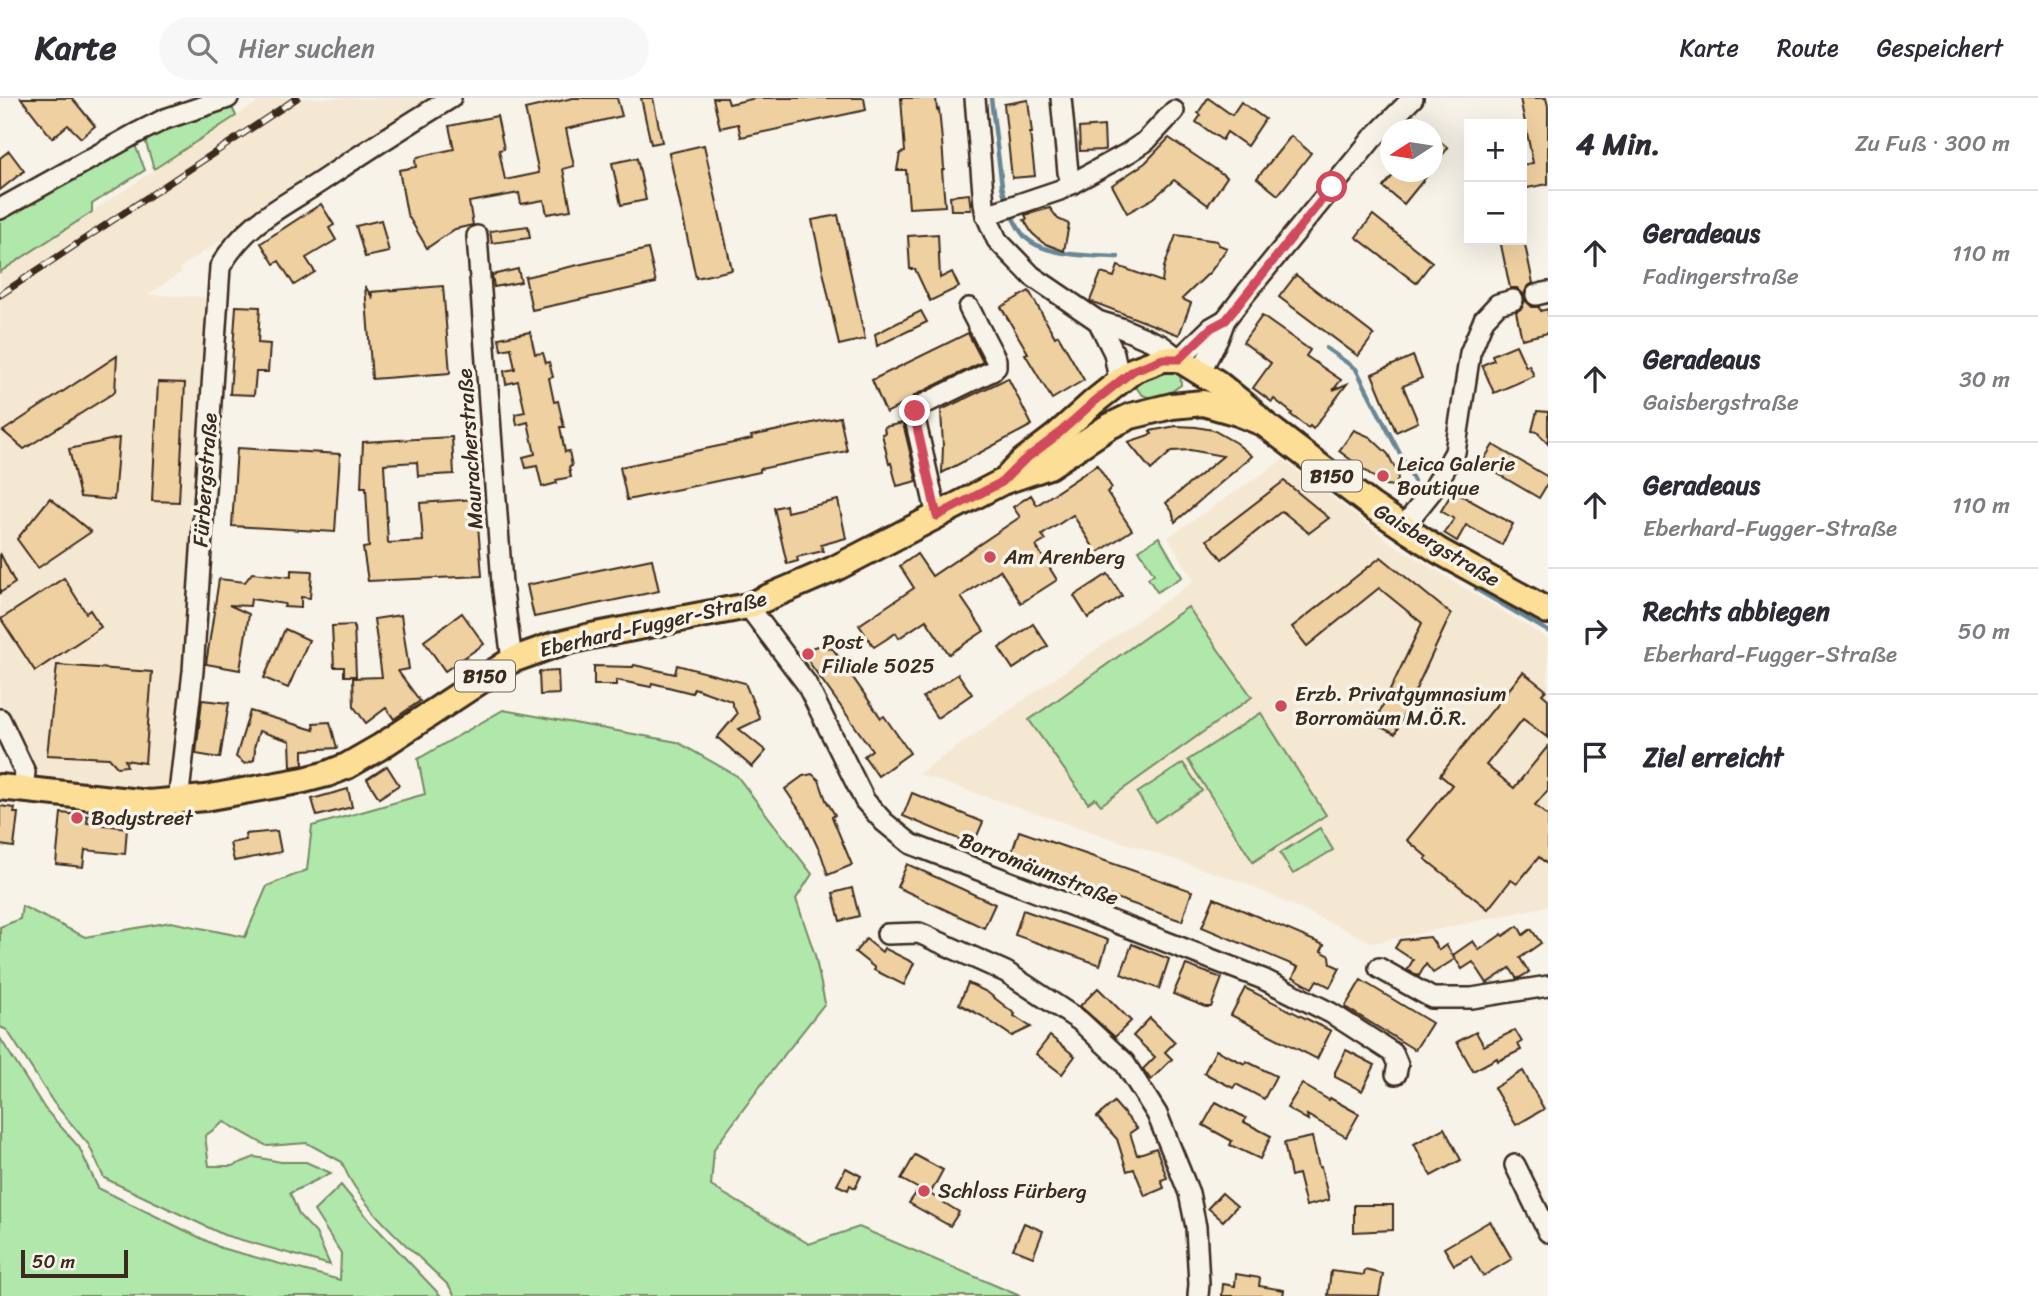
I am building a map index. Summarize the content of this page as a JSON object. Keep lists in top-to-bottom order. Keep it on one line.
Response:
{"streets":{"main road":["B150","Gaisbergstraße","Eberhard-Fugger-Straße"],"street":["Mauracherstraße","Fürbergstraße","Borromäumstraße"]},"crossings":[["Mauracherstraße","Eberhard-Fugger-Straße"],["B150","Fürbergstraße"],["B150","Gaisbergstraße"],["B150","Eberhard-Fugger-Straße"],["Fürbergstraße","Eberhard-Fugger-Straße"],["Gaisbergstraße","Eberhard-Fugger-Straße"],["Eberhard-Fugger-Straße","Borromäumstraße"]],"places":["Leica Galerie Boutique","Am Arenberg","Post Filiale 5025","Erzb. Privatgymnasium Borromäum M.Ö.R.","Bodystreet","Schloss Fürberg"],"scale_bar":"50 m","north":"left","page":{"header":"Karte","search":"Hier suchen","nav":["Karte","Route","Gespeichert"],"heading":["4 Min.","Zu Fuß · 300 m"],"map_buttons":["+","−"],"list":[["Geradeaus","Fadingerstraße","110 m"],["Geradeaus","Gaisbergstraße","30 m"],["Geradeaus","Eberhard-Fugger-Straße","110 m"],["Rechts abbiegen","Eberhard-Fugger-Straße","50 m"],"Ziel erreicht"],"scale":"50 m"}}
